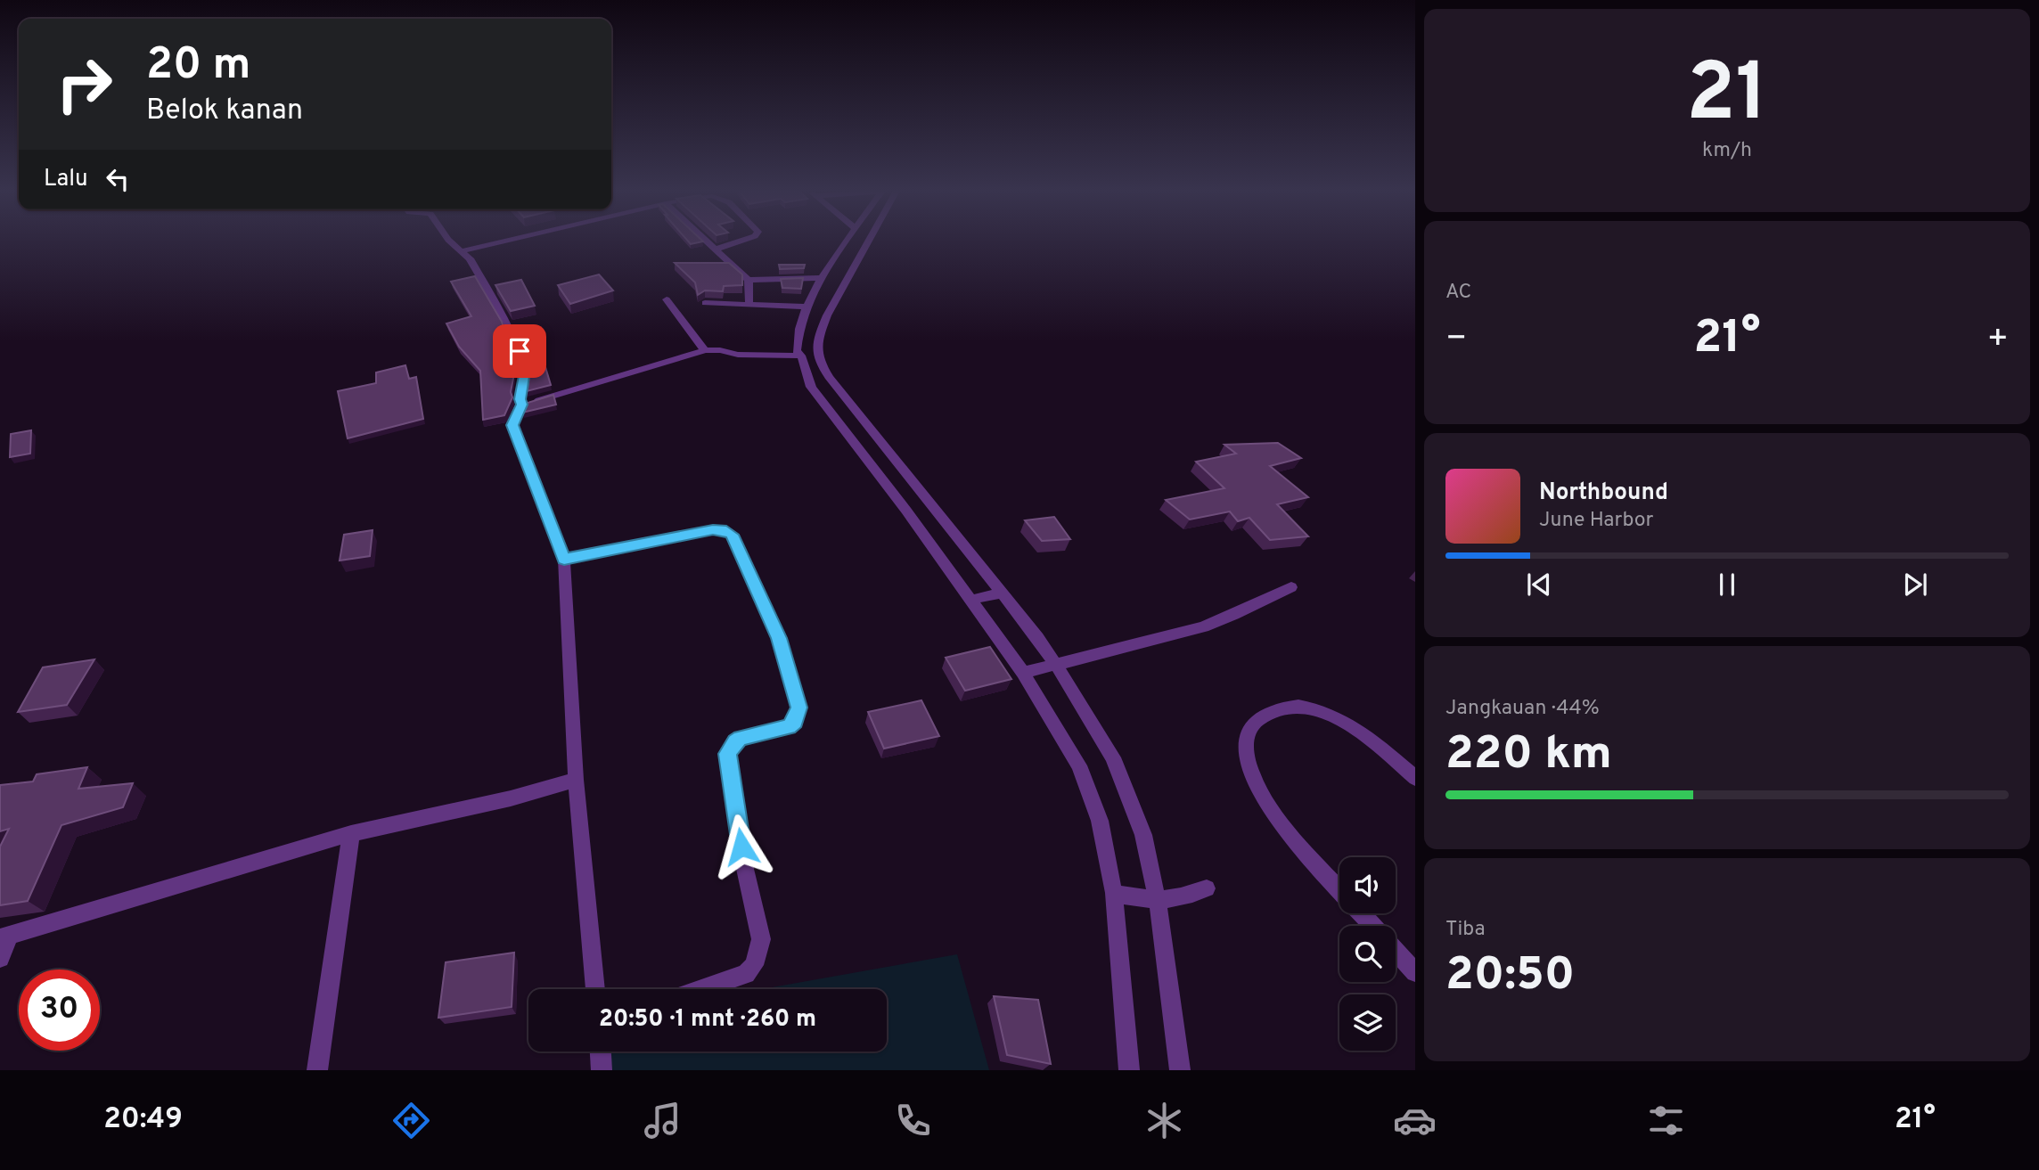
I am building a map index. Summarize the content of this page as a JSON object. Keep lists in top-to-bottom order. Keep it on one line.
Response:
{"page":{"tile":[["21","km/h"],"AC",["Jangkauan · 44%","220 km"],["Tiba","20:50"]],"turn":["20 m","Belok kanan"],"then":"Lalu","heat":["−","21°","+"],"song":["Northbound","June Harbor"],"limit":"30","trip":"20:50 · 1 mnt · 260 m","tabs":["20:49","21°"]}}
